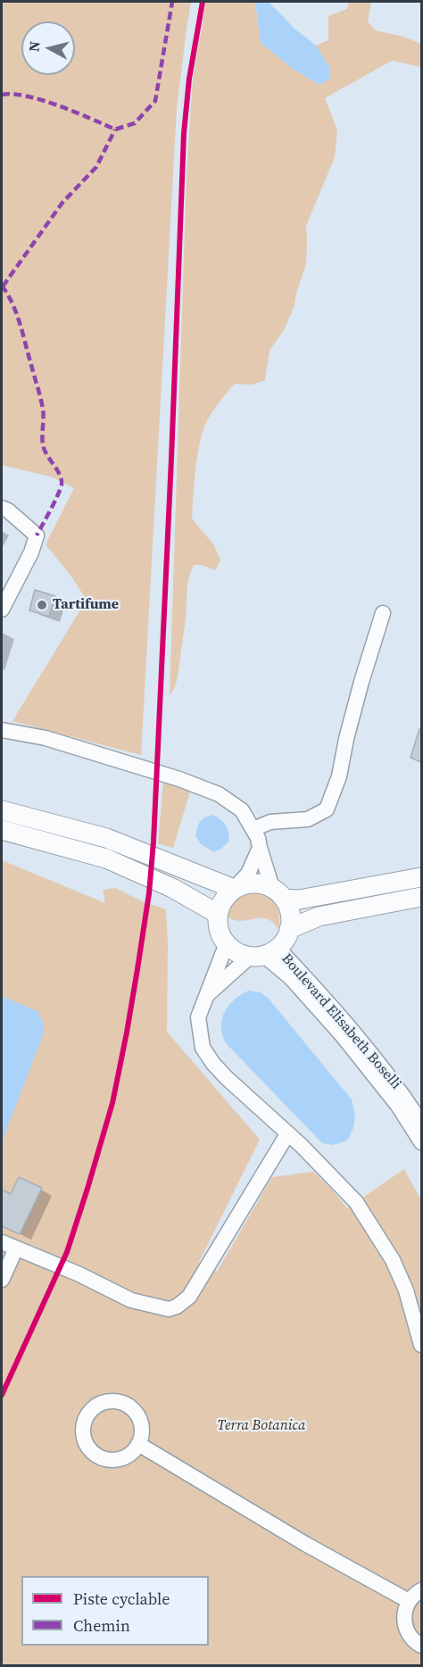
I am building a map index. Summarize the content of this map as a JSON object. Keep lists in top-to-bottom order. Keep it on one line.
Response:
{"streets":{"street":["Boulevard Elisabeth Boselli"]},"parks":["Terra Botanica"],"places":["Tartifume"],"legend":["Piste cyclable","Chemin"],"north":"left"}
